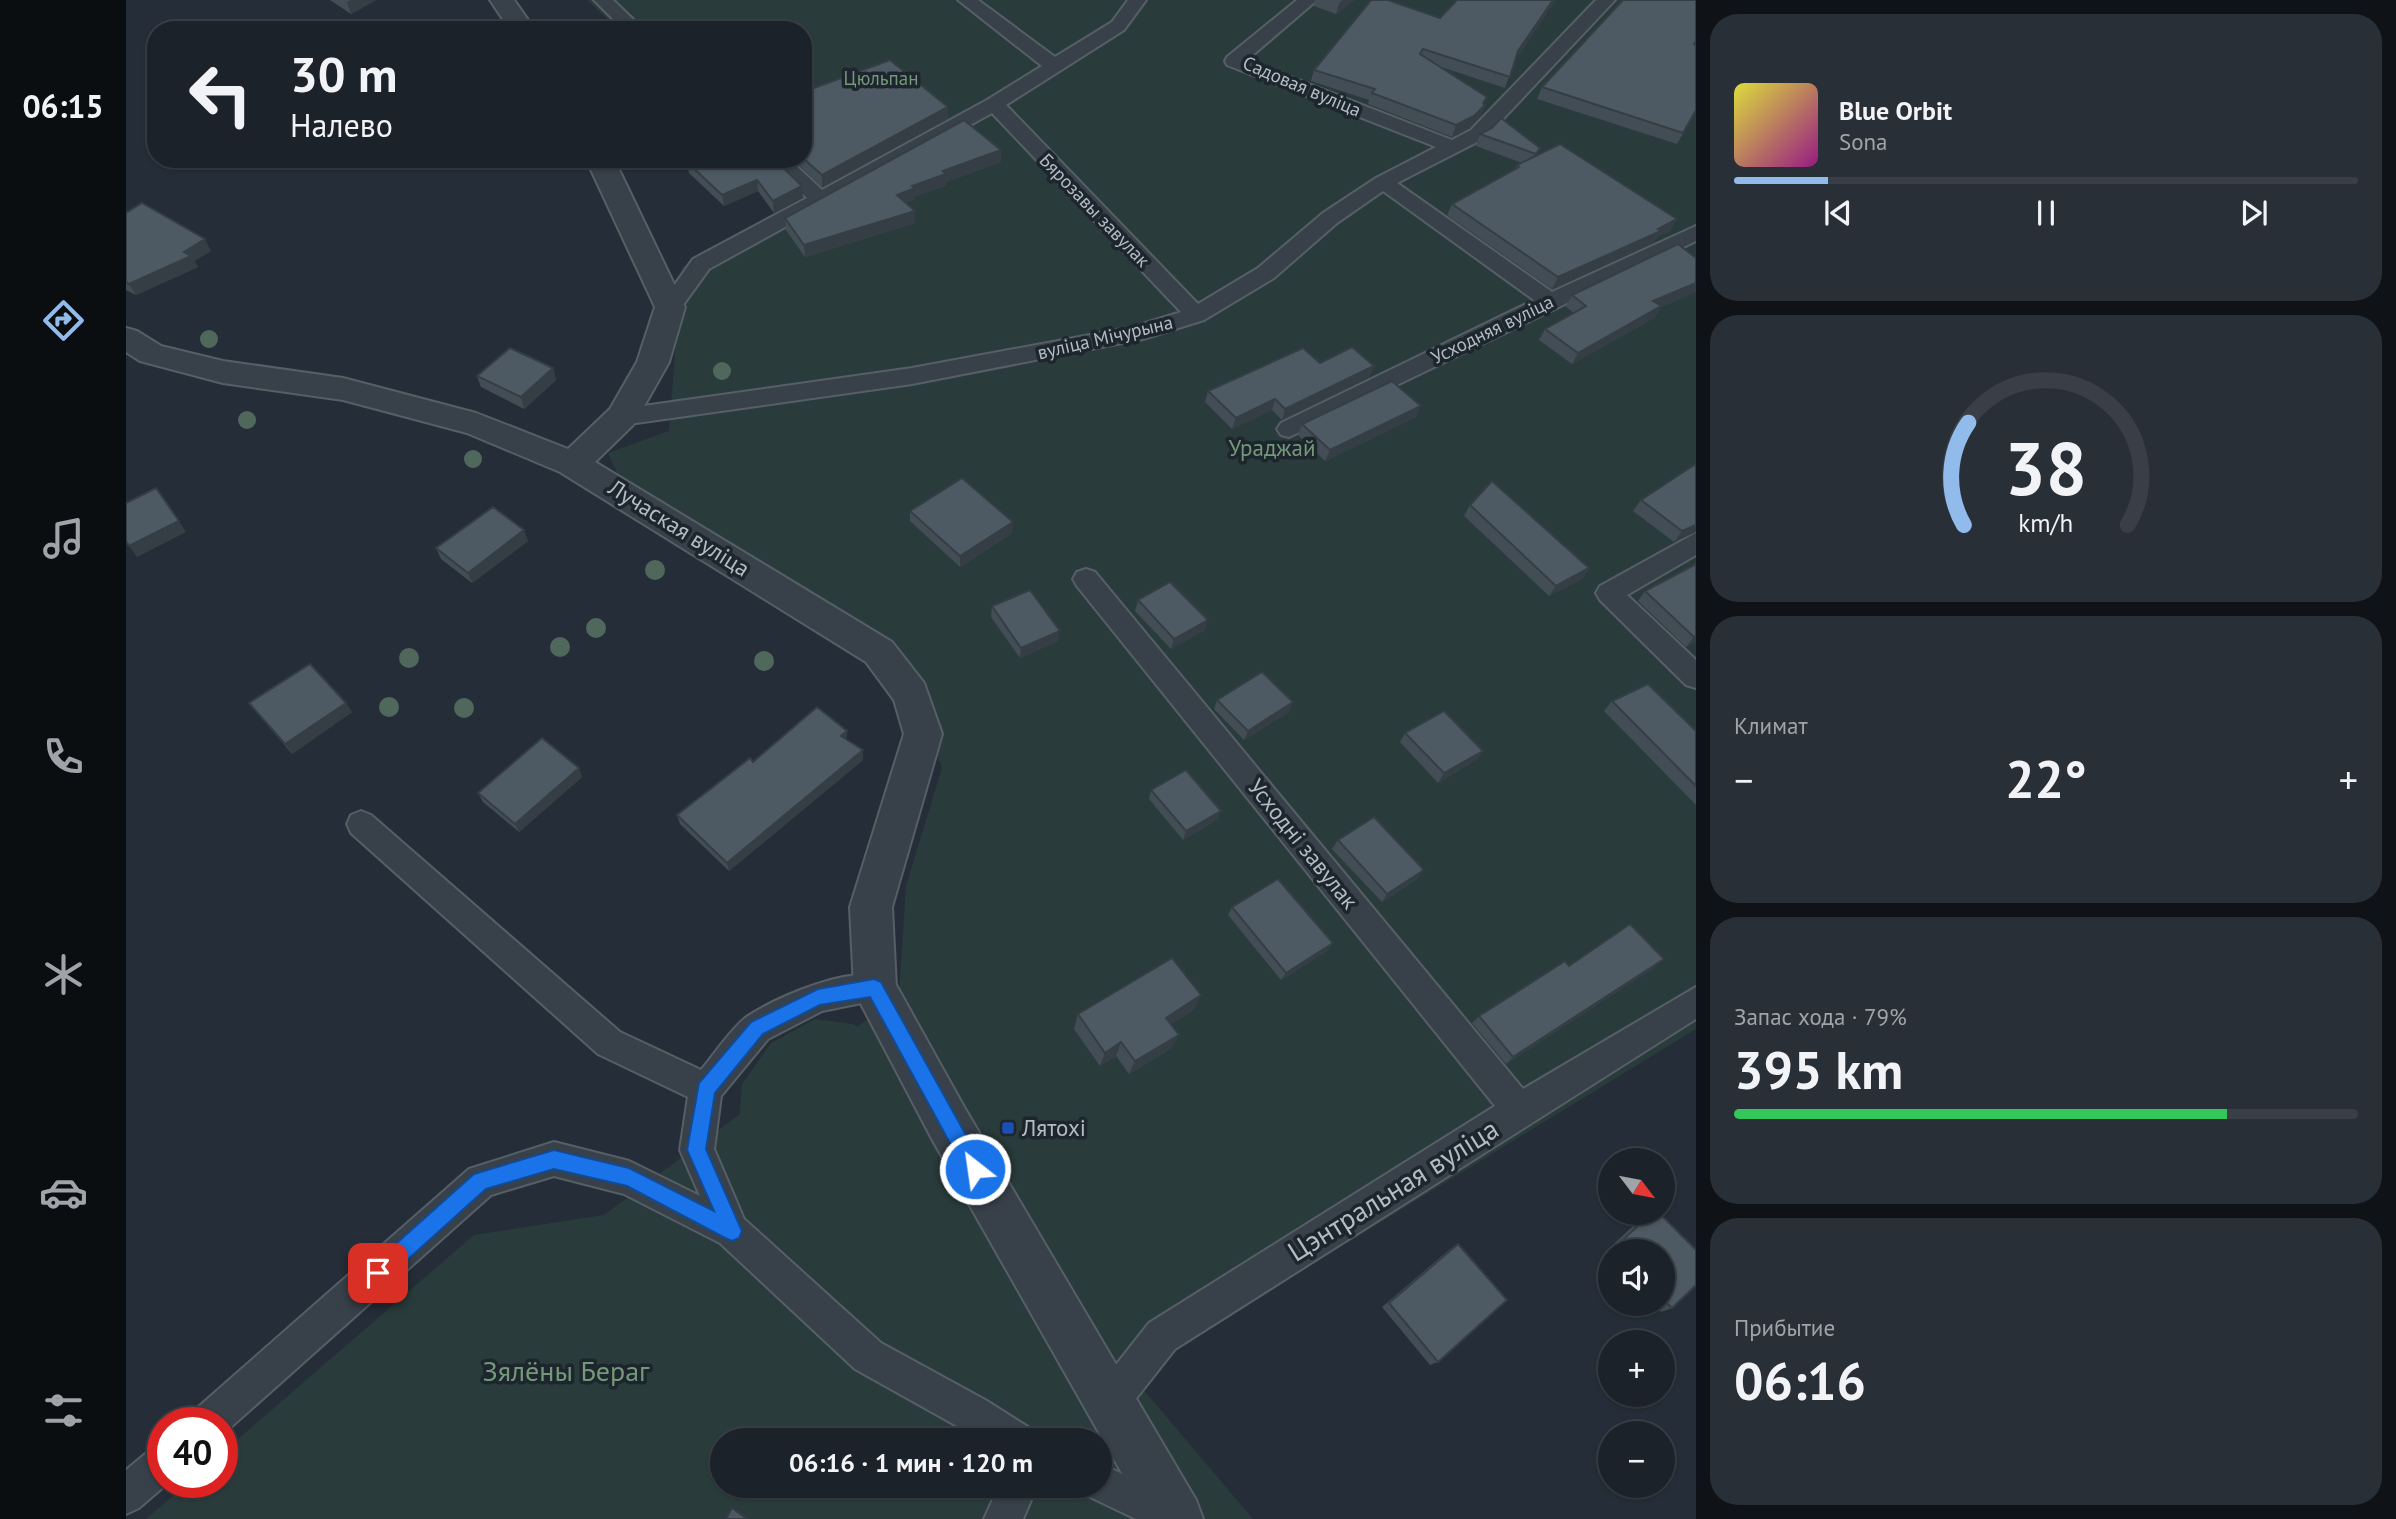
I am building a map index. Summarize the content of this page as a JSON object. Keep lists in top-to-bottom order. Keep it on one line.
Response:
{"streets":{"street":["Лучаская вуліца"],"lane":["Садовая вуліца","Бярозавы завулак","Усходняя вуліца","вуліца Мічурына","Усходні завулак","Цэнтральная вуліца"]},"crossings":[["Садовая вуліца","вуліца Мічурына"],["Бярозавы завулак","вуліца Мічурына"],["Усходні завулак","Цэнтральная вуліца"]],"parks":["Цюльпан","Ураджай","Зялёны Бераг"],"places":{"transit":["Лятохі"]},"north":"bottom right","page":{"tabs":"06:15","turn":["30 m","Налево"],"song":["Blue Orbit","Sona"],"tile":["Климат",["Запас хода · 79%","395 km"],["Прибытие","06:16"]],"heat":["−","22°","+"],"map_buttons":["+","−"],"limit":"40","trip":"06:16 · 1 мин · 120 m","gauge":["38","km/h"]}}
